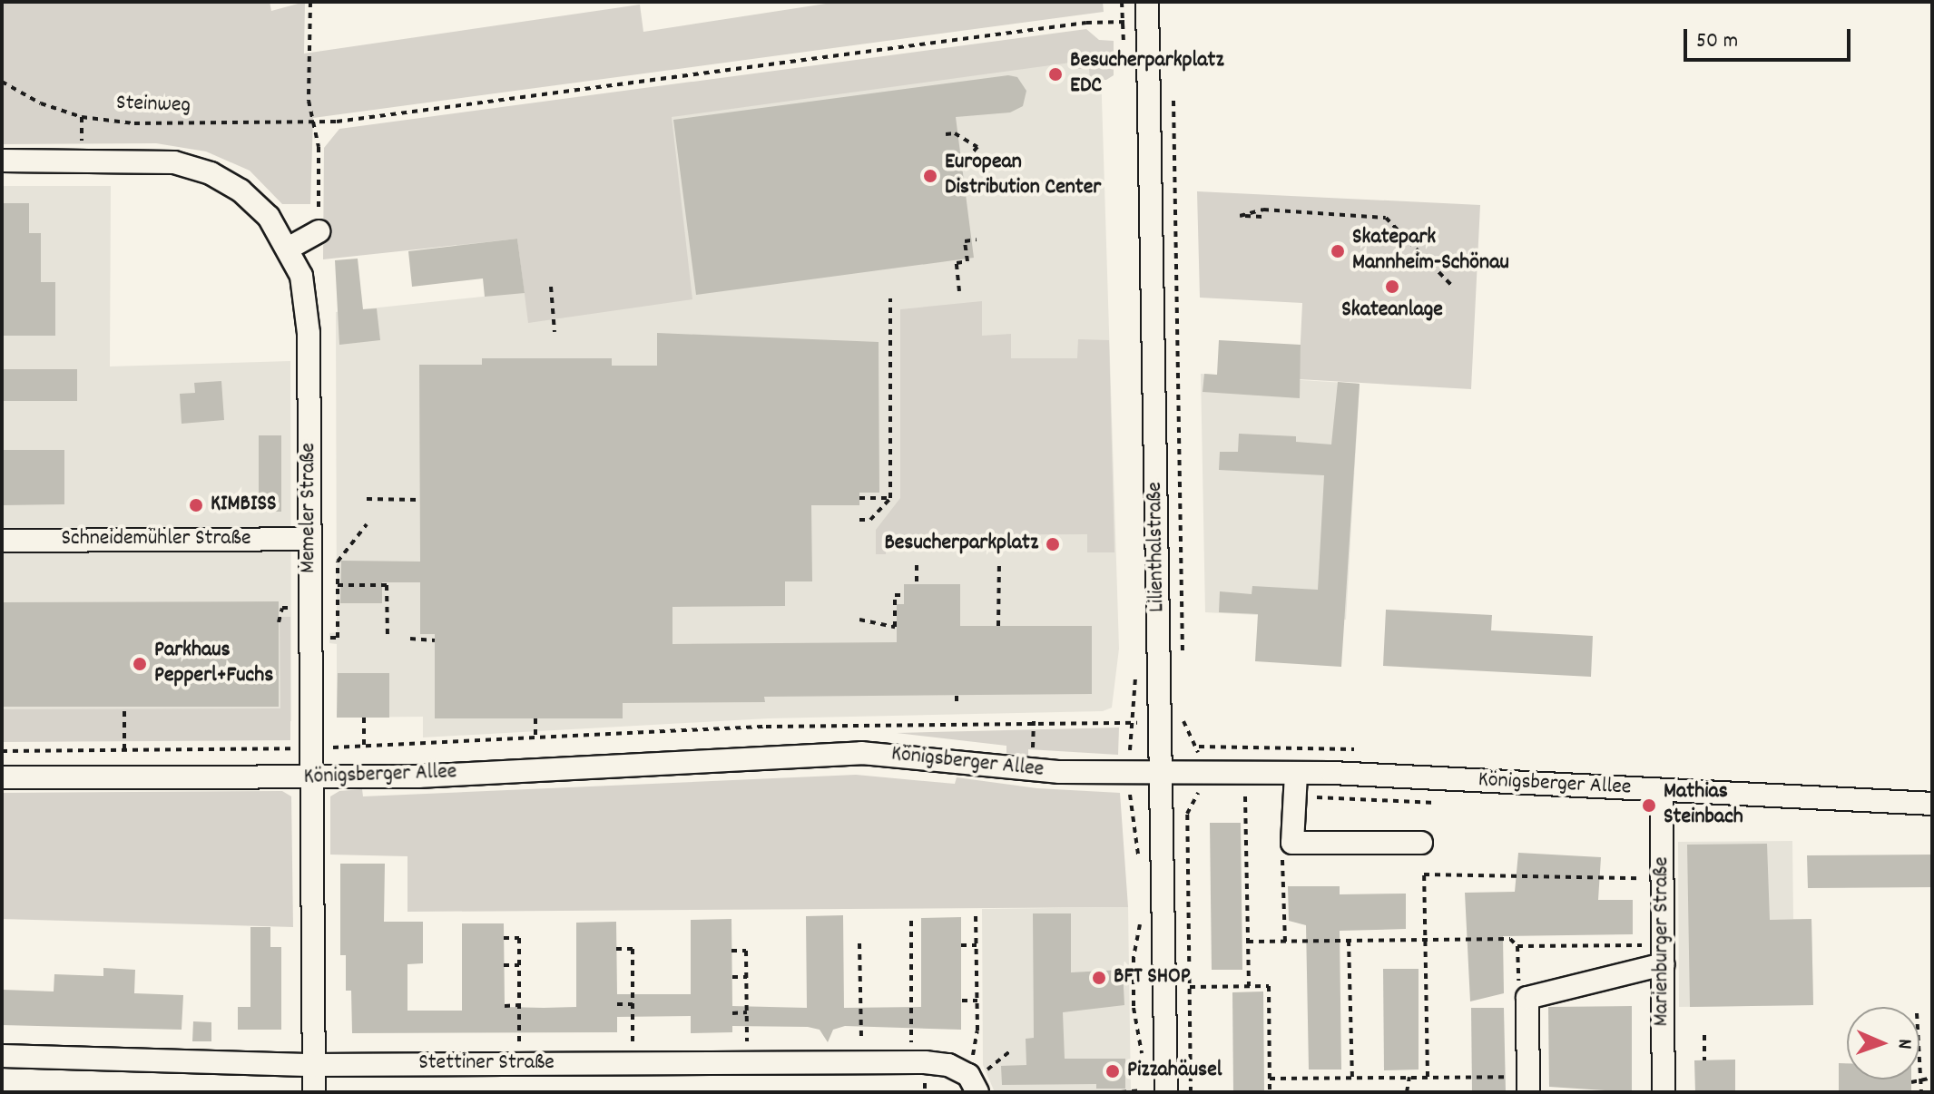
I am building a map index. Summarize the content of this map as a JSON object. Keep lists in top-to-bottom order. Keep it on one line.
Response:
{"streets":{"street":["Memeler Straße","Schneidemühler Straße","Lilienthalstraße","Königsberger Allee","Marienburger Straße","Stettiner Straße"],"path":["Steinweg"]},"crossings":[["Steinweg","Lilienthalstraße"],["Memeler Straße","Schneidemühler Straße"],["Memeler Straße","Königsberger Allee"],["Memeler Straße","Stettiner Straße"],["Lilienthalstraße","Königsberger Allee"],["Königsberger Allee","Marienburger Straße"]],"places":["Besucherparkplatz EDC","European Distribution Center","Skatepark Mannheim-Schönau","Skateanlage","KIMBISS","Besucherparkplatz","Parkhaus Pepperl+Fuchs","Mathias Steinbach","BFT SHOP","Pizzahäusel"],"scale_bar":"50 m","north":"right"}
